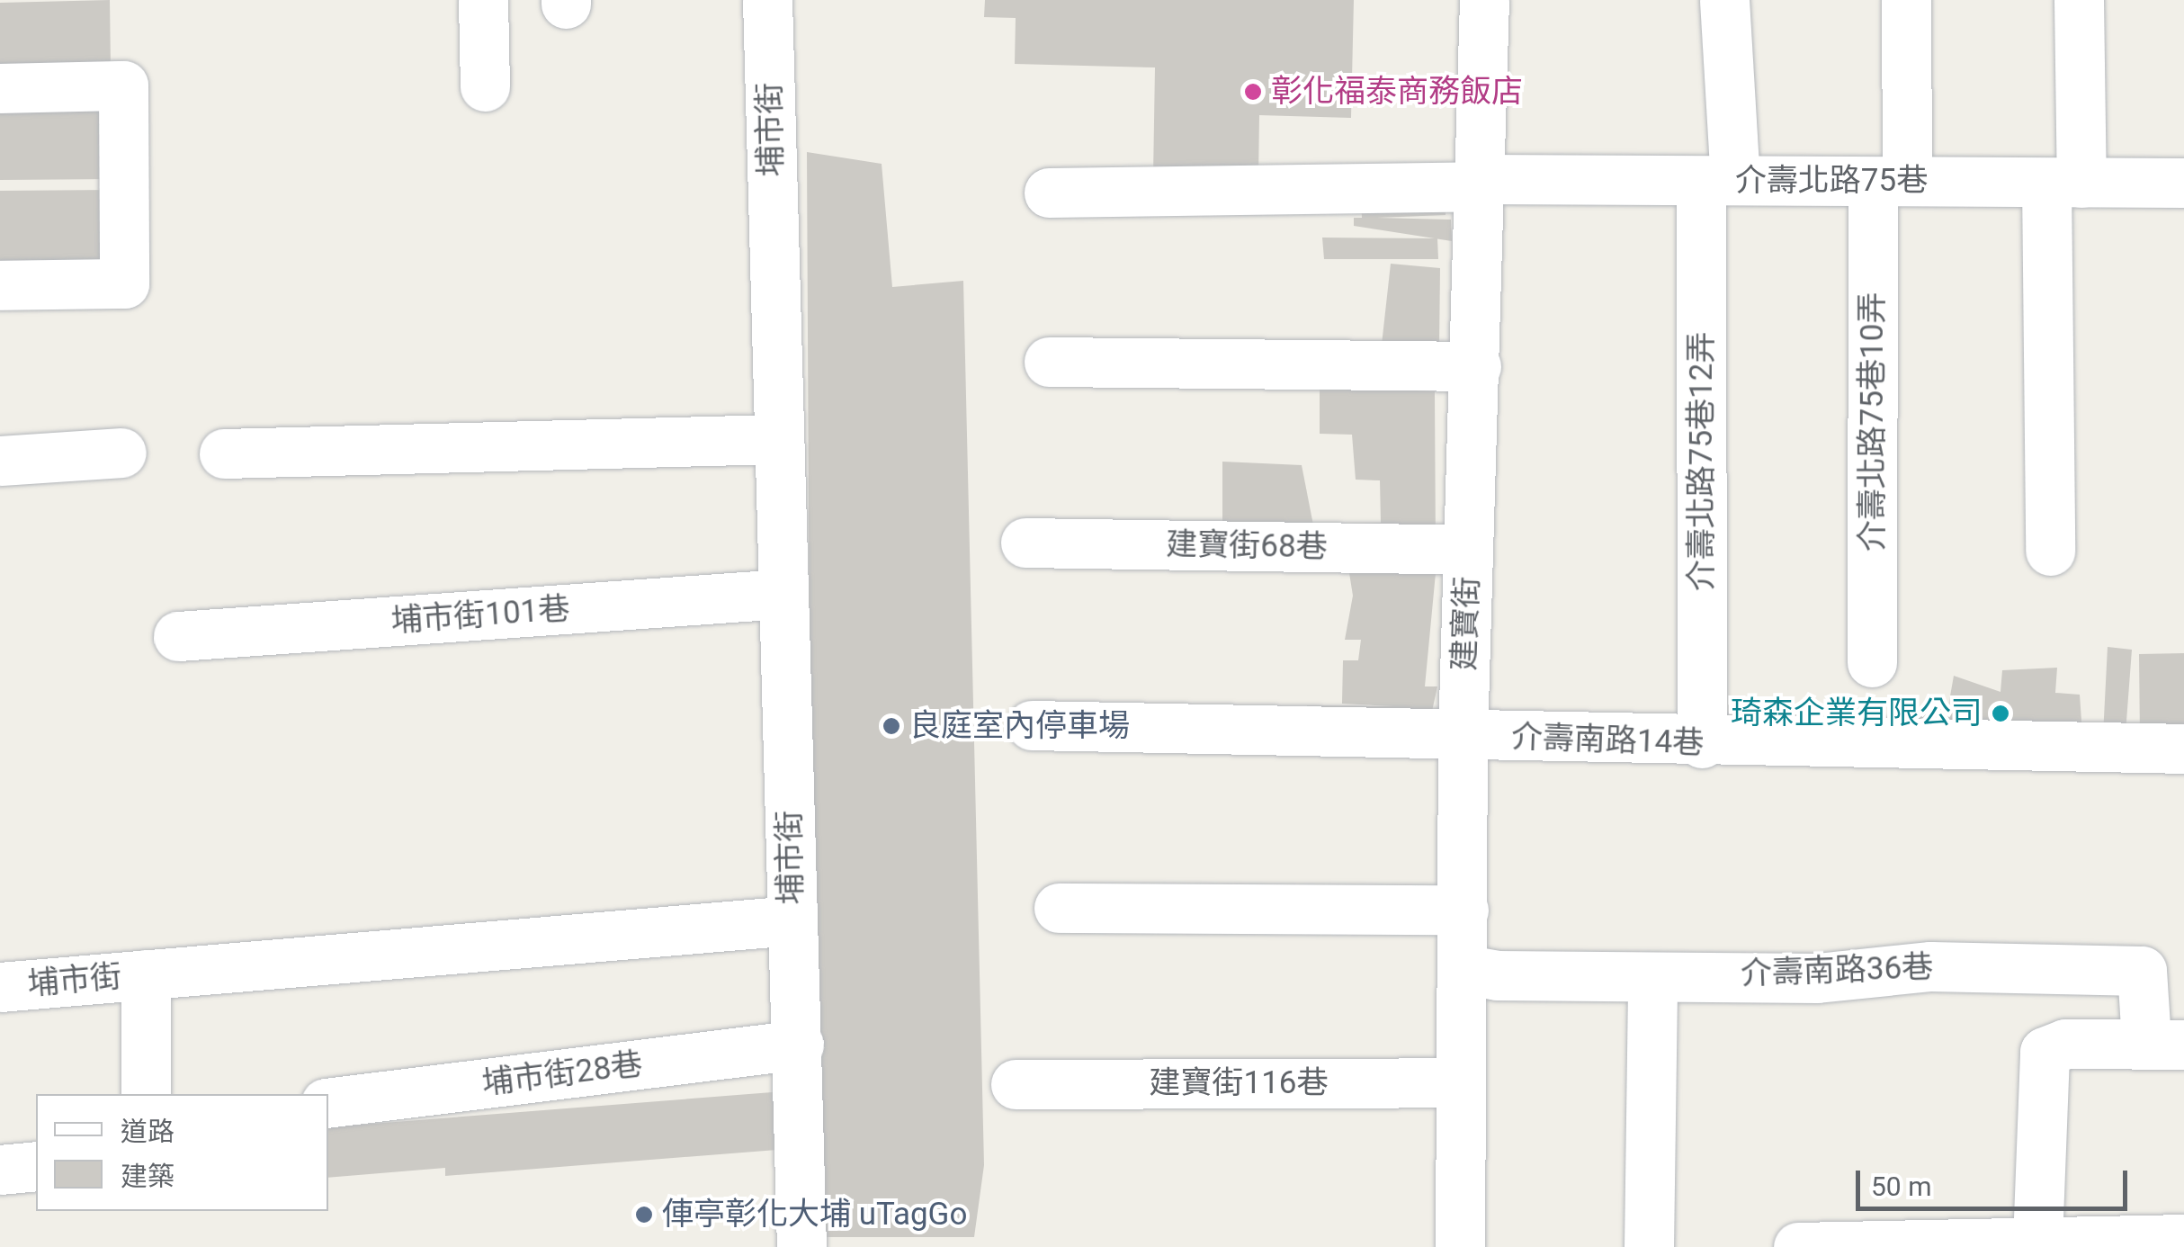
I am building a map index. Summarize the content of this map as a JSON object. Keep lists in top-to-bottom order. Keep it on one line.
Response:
{"streets":{"street":["埔市街","介壽北路75巷","介壽北路75巷10弄","介壽北路75巷12弄","建寶街68巷","埔市街101巷","建寶街","介壽南路14巷","介壽南路36巷","埔市街28巷","建寶街116巷"]},"crossings":[["埔市街","埔市街101巷"],["介壽北路75巷","介壽北路75巷10弄"],["介壽北路75巷","介壽北路75巷12弄"],["介壽北路75巷","建寶街"],["介壽北路75巷12弄","介壽南路14巷"],["建寶街68巷","建寶街"],["建寶街","介壽南路14巷"],["建寶街","介壽南路36巷"],["建寶街","建寶街116巷"]],"places":["彰化福泰商務飯店","琦森企業有限公司","良庭室內停車場","俥亭彰化大埔 uTagGo"],"legend":["道路","建築"],"scale_bar":"50 m"}
